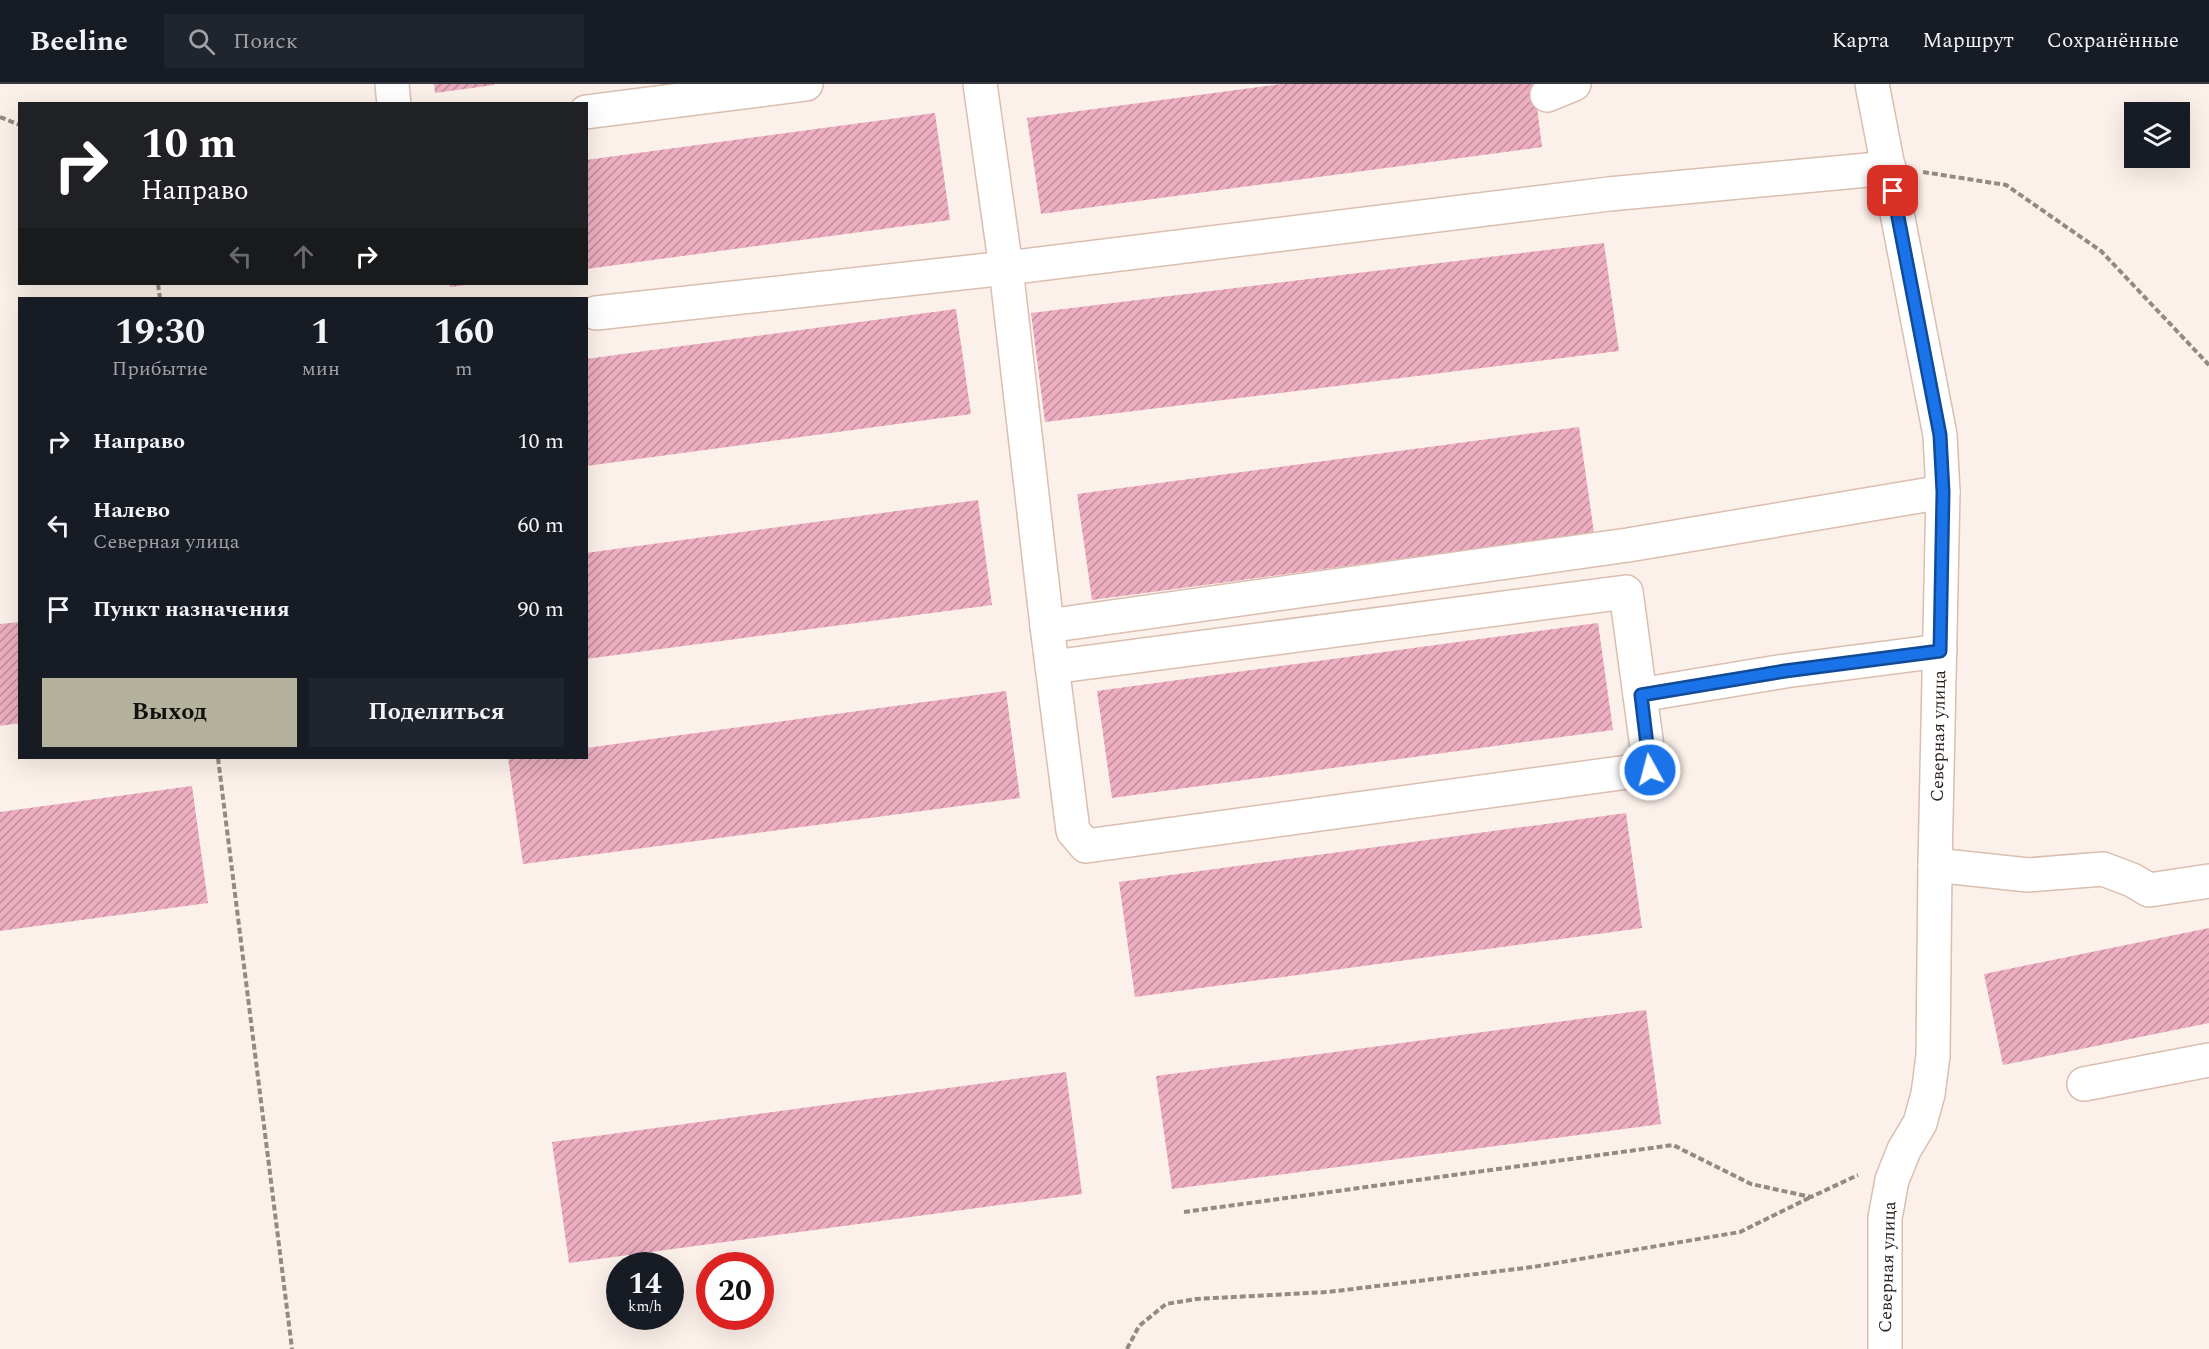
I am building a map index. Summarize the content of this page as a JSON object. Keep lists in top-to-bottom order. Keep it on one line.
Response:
{"streets":{"street":["Северная улица"]},"page":{"header":"Beeline","search":"Поиск","nav":["Карта","Маршрут","Сохранённые"],"turn":["10 m","Направо"],"eta":["19:30","Прибытие","1","мин","160","m"],"list":[{"name":"Направо","value":"10 m"},{"name":"Налево","note":"Северная улица","value":"60 m"},{"name":"Пункт назначения","value":"90 m"}],"buttons":["Выход","Поделиться"],"speed":"14 km/h","limit":"20"}}
